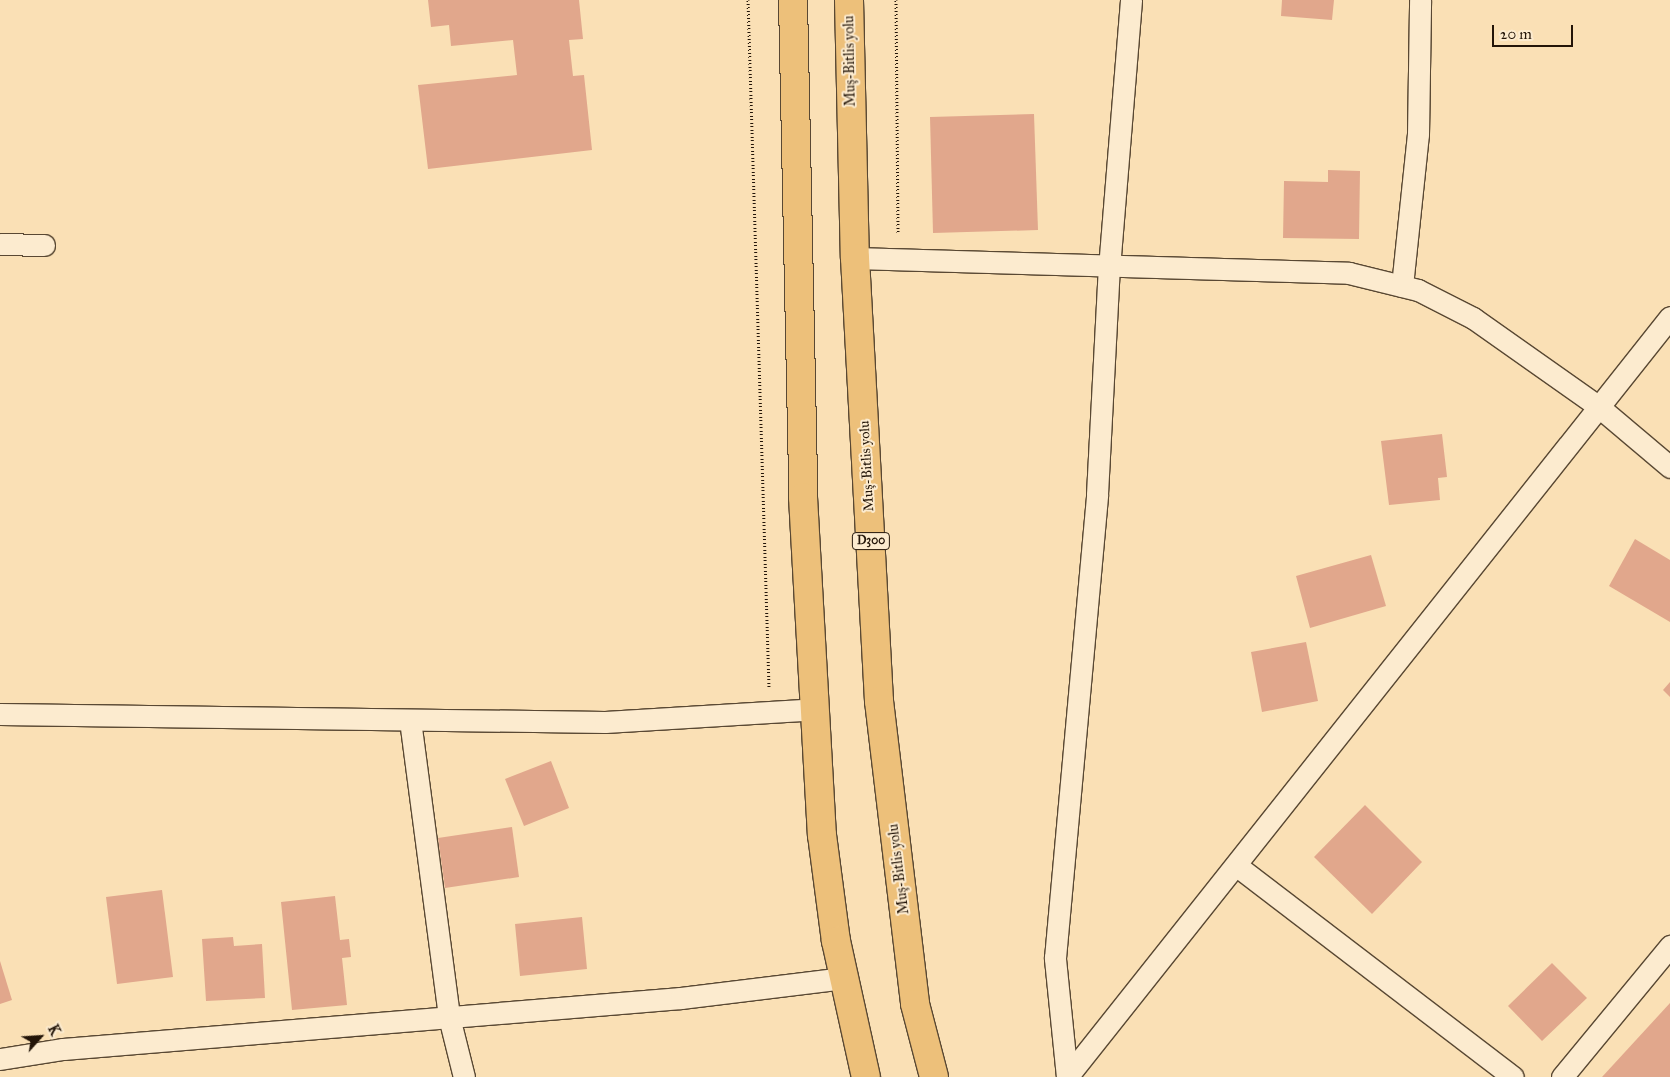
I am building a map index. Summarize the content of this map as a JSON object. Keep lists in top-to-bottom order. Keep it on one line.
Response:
{"streets":{"highway":["Muş-Bitlis yolu","D300"]},"scale_bar":"20 m","north":"top right"}
